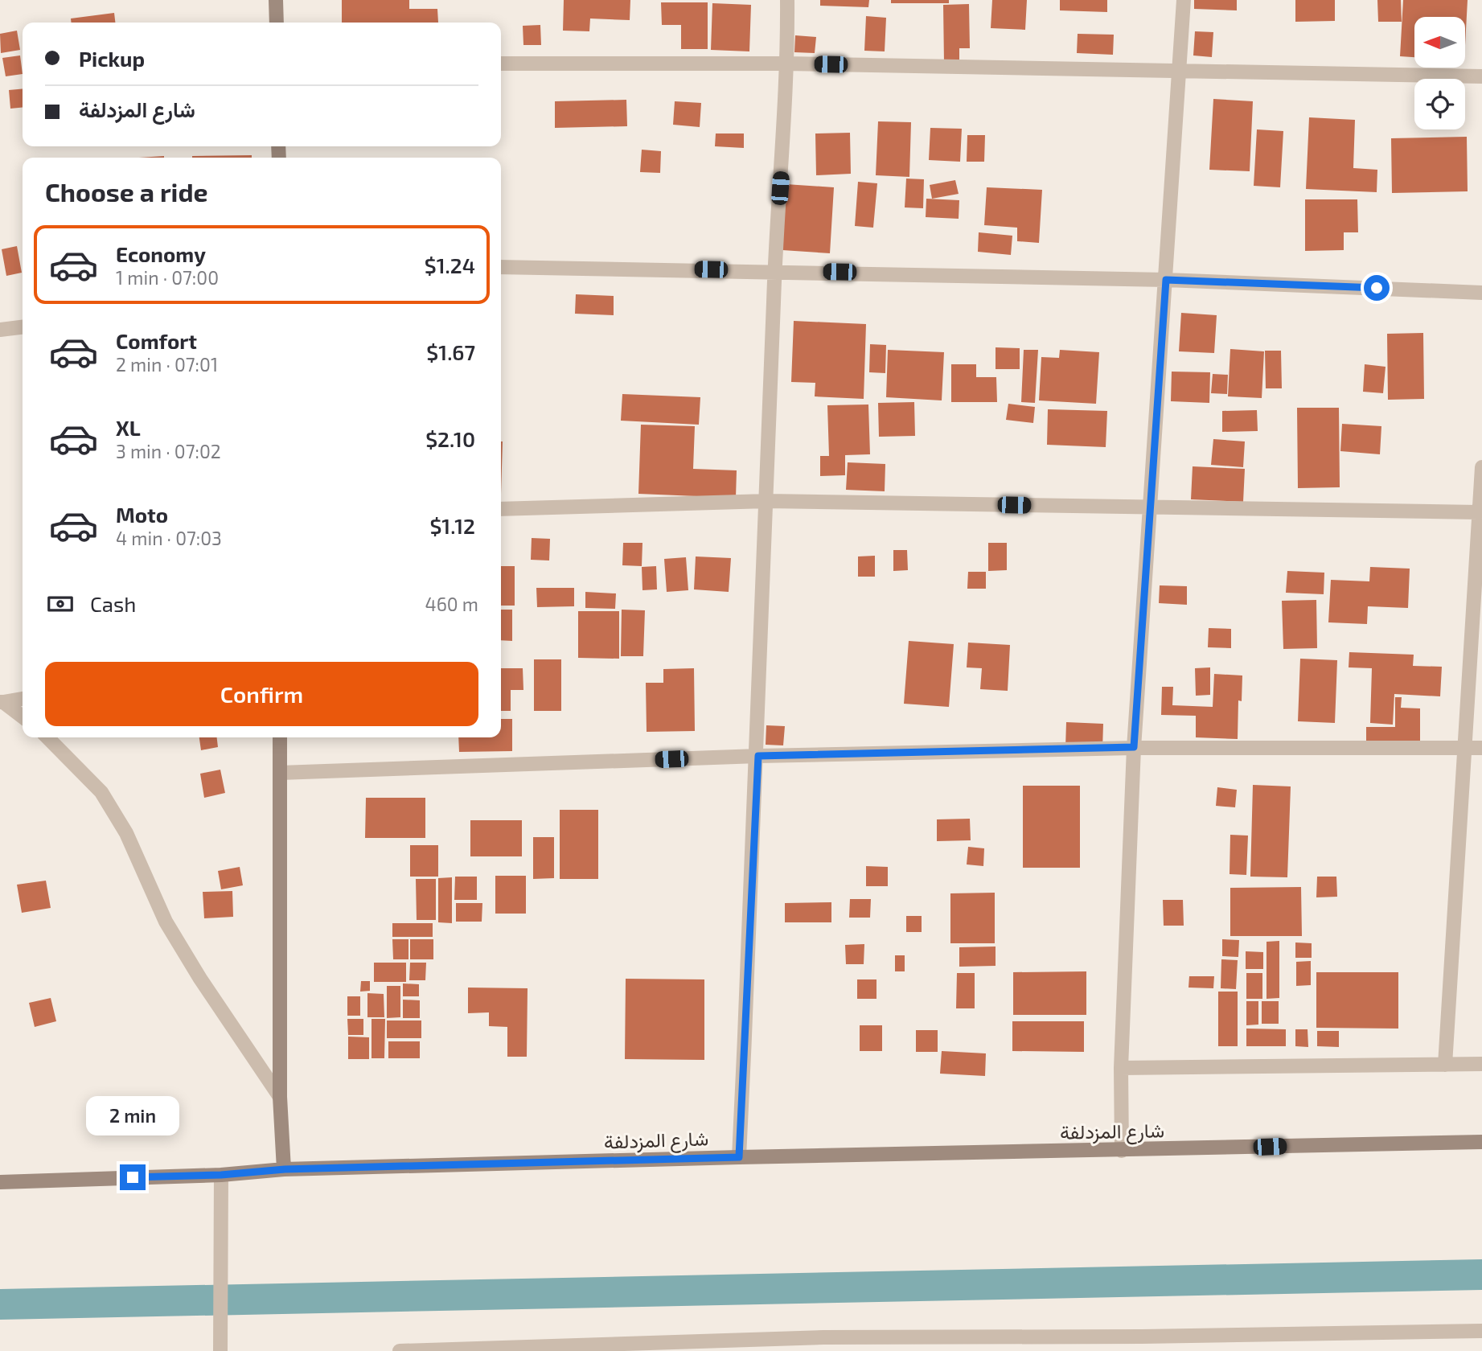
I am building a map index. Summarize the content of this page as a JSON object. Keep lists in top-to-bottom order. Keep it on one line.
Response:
{"streets":{"street":["شارع المزدلفة"]},"north":"left","page":{"banner":["Pickup","شارع المزدلفة"],"heading":"Choose a ride","list":[{"name":"Economy","note":"1 min · 07:00","value":"$1.24"},{"name":"Comfort","note":"2 min · 07:01","value":"$1.67"},{"name":"XL","note":"3 min · 07:02","value":"$2.10"},{"name":"Moto","note":"4 min · 07:03","value":"$1.12"}],"pay":["Cash","460 m"],"buttons":"Confirm","bubble":"2 min"}}
